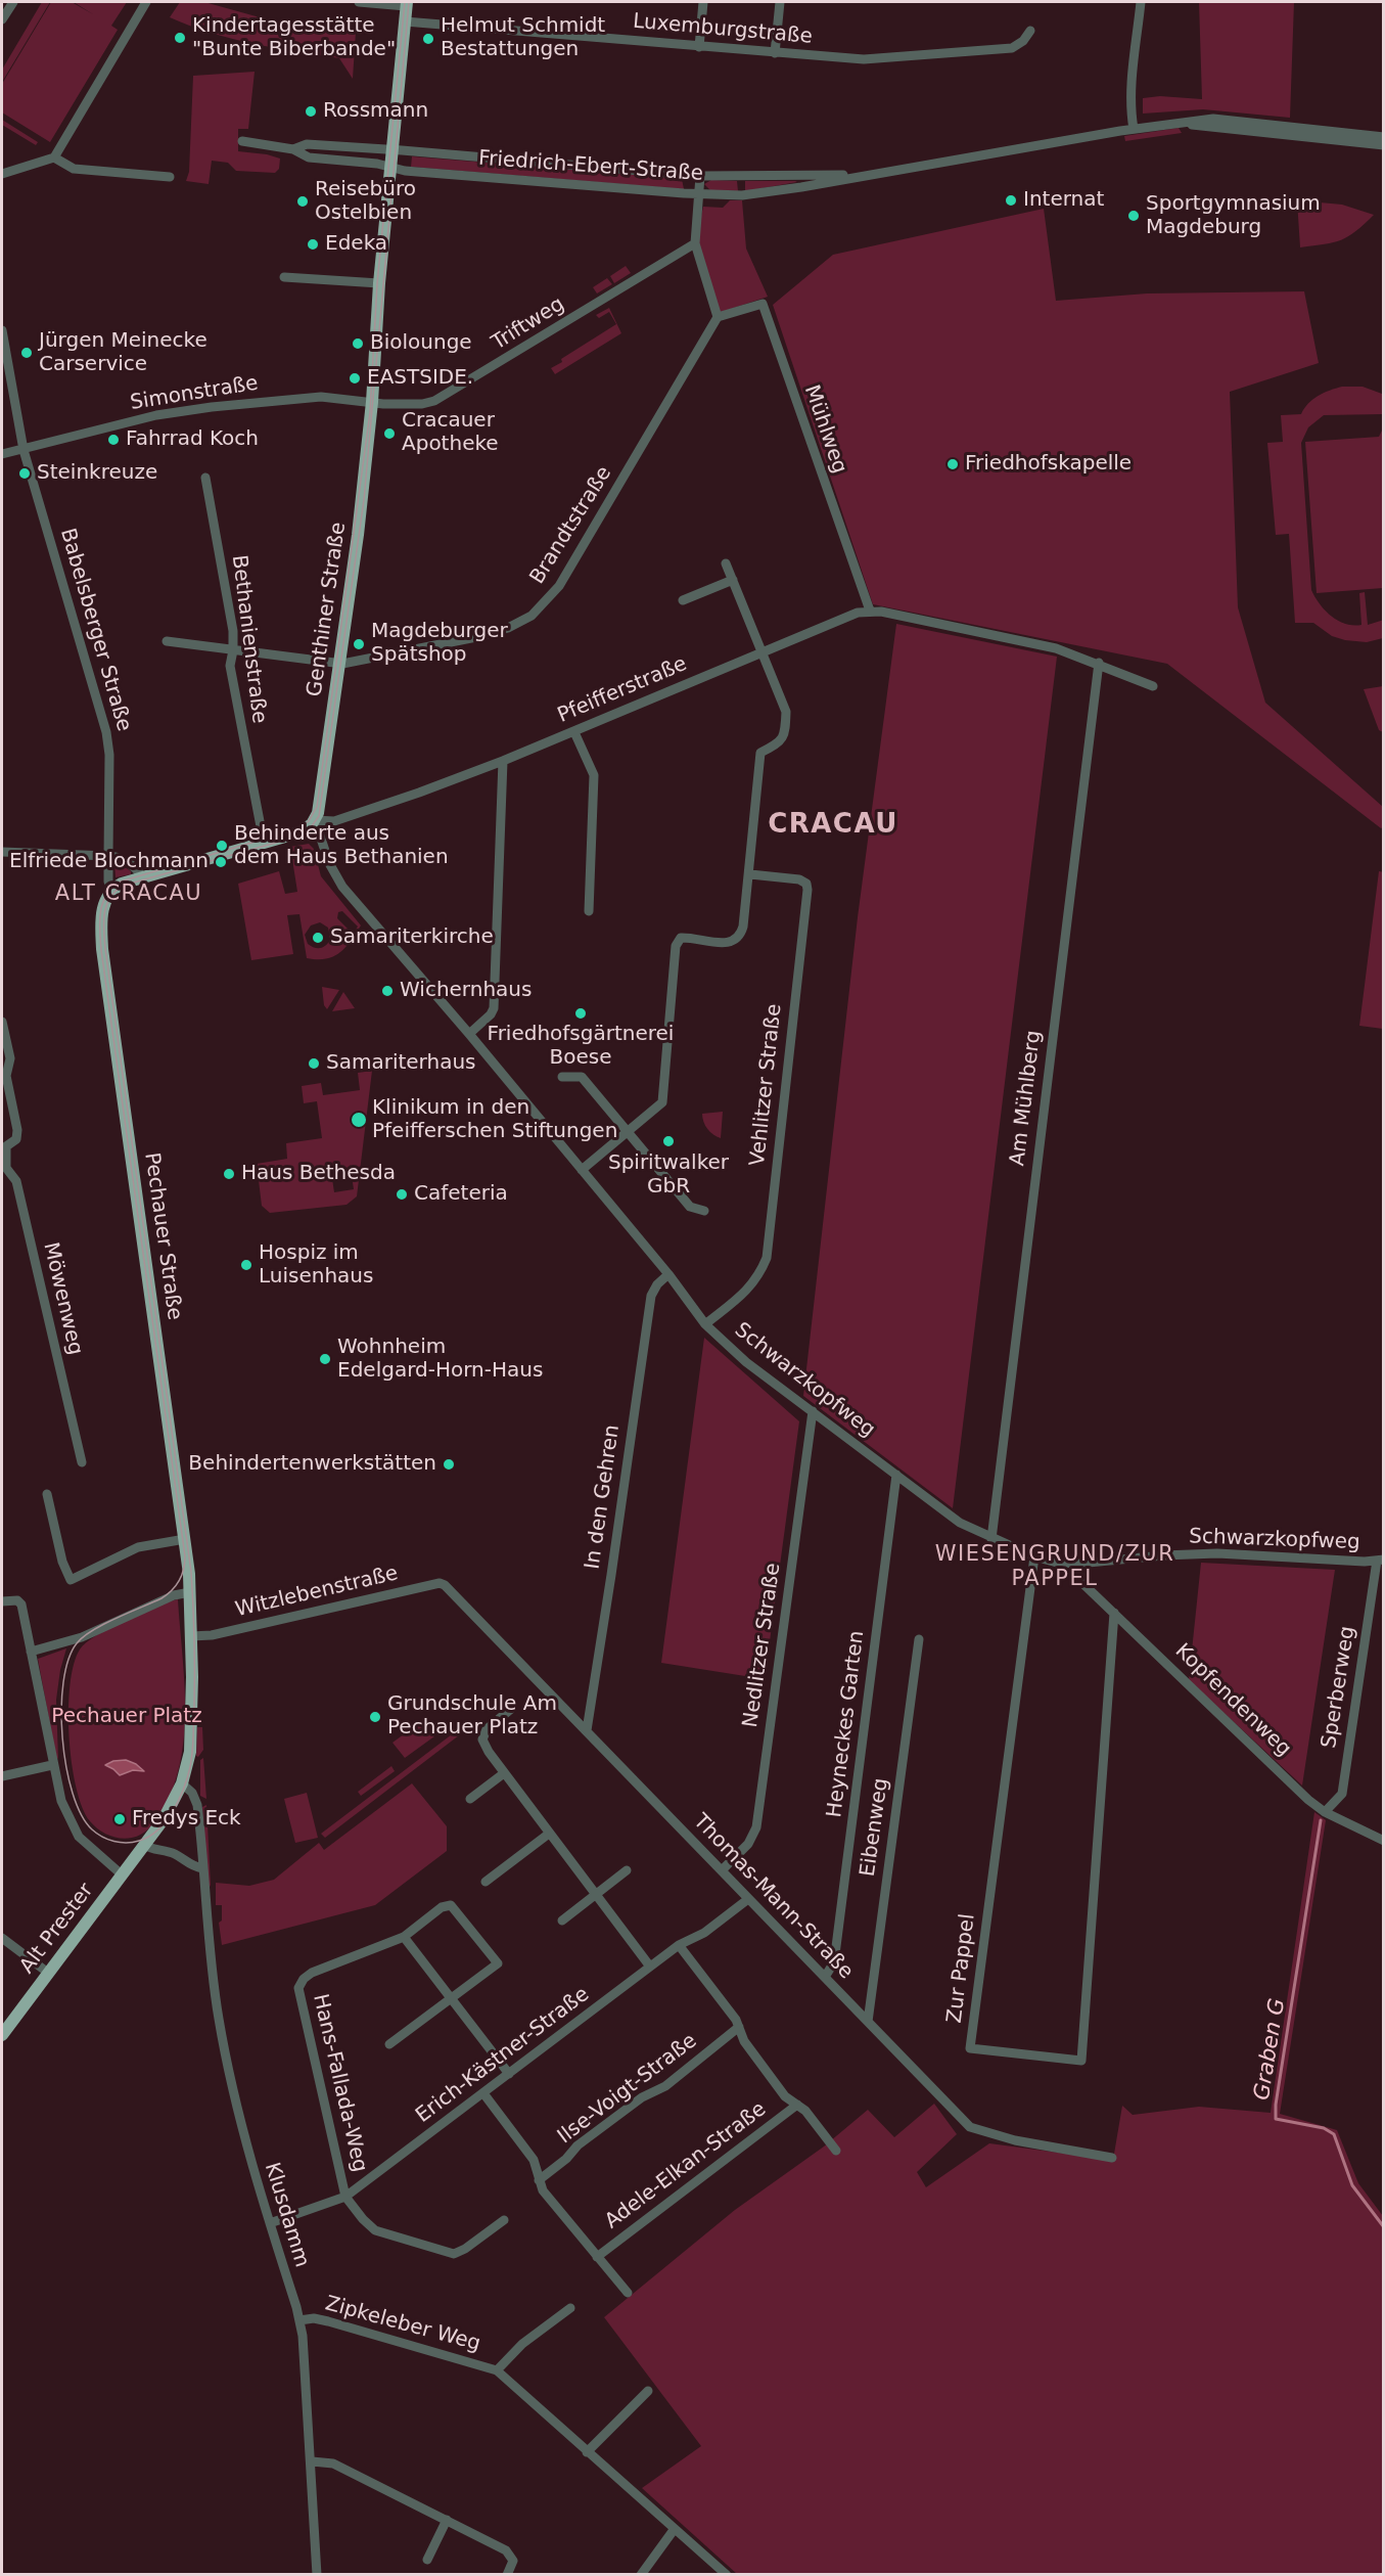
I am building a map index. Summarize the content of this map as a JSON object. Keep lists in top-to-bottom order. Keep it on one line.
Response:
{"streets":{"main road":["Genthiner Straße","Pfeifferstraße","Pechauer Straße","Alt Prester"],"street":["Luxemburgstraße","Friedrich-Ebert-Straße","Triftweg","Simonstraße","Mühlweg","Brandtstraße","Babelsberger Straße","Bethanienstraße","Vehlitzer Straße","Am Mühlberg","Möwenweg","Schwarzkopfweg","In den Gehren","Witzlebenstraße","Nedlitzer Straße","Sperberweg","Kopfendenweg","Heyneckes Garten","Eibenweg","Thomas-Mann-Straße","Zur Pappel","Erich-Kästner-Straße","Hans-Fallada-Weg","Ilse-Voigt-Straße","Adele-Elkan-Straße","Klusdamm","Zipkeleber Weg"]},"crossings":[["Luxemburgstraße","Genthiner Straße"],["Friedrich-Ebert-Straße","Genthiner Straße"],["Triftweg","Simonstraße"],["Triftweg","Genthiner Straße"],["Simonstraße","Genthiner Straße"],["Simonstraße","Babelsberger Straße"],["Mühlweg","Brandtstraße"],["Mühlweg","Pfeifferstraße"],["Brandtstraße","Genthiner Straße"],["Brandtstraße","Bethanienstraße"],["Genthiner Straße","Pfeifferstraße"],["Genthiner Straße","Schwarzkopfweg"],["Babelsberger Straße","Pfeifferstraße"],["Babelsberger Straße","Pechauer Straße"],["Bethanienstraße","Pfeifferstraße"],["Pfeifferstraße","Am Mühlberg"],["Pfeifferstraße","Pechauer Straße"],["Pfeifferstraße","Schwarzkopfweg"],["Vehlitzer Straße","Schwarzkopfweg"],["Am Mühlberg","Schwarzkopfweg"],["Schwarzkopfweg","In den Gehren"],["Schwarzkopfweg","Nedlitzer Straße"],["Schwarzkopfweg","Sperberweg"],["Schwarzkopfweg","Kopfendenweg"],["Schwarzkopfweg","Heyneckes Garten"],["Schwarzkopfweg","Zur Pappel"],["In den Gehren","Thomas-Mann-Straße"],["Witzlebenstraße","Thomas-Mann-Straße"],["Nedlitzer Straße","Thomas-Mann-Straße"],["Sperberweg","Kopfendenweg"],["Kopfendenweg","Zur Pappel"],["Heyneckes Garten","Thomas-Mann-Straße"],["Eibenweg","Thomas-Mann-Straße"],["Thomas-Mann-Straße","Erich-Kästner-Straße"],["Erich-Kästner-Straße","Hans-Fallada-Weg"],["Erich-Kästner-Straße","Klusdamm"],["Klusdamm","Zipkeleber Weg"]],"districts":["CRACAU","ALT CRACAU","WIESENGRUND/ZUR PAPPEL"],"water":["Graben G"],"parks":["Pechauer Platz"],"places":["Kindertagesstätte \"Bunte Biberbande\"","Helmut Schmidt Bestattungen","Rossmann","Internat","Reisebüro Ostelbien","Sportgymnasium Magdeburg","Edeka","Biolounge","Jürgen Meinecke Carservice","EASTSIDE.","Cracauer Apotheke","Fahrrad Koch","Friedhofskapelle","Steinkreuze","Magdeburger Spätshop","Behinderte aus dem Haus Bethanien","Elfriede Blochmann","Samariterkirche","Wichernhaus","Friedhofsgärtnerei Boese","Samariterhaus","Klinikum in den Pfeifferschen Stiftungen","Spiritwalker GbR","Haus Bethesda","Cafeteria","Hospiz im Luisenhaus","Wohnheim Edelgard-Horn-Haus","Behindertenwerkstätten","Grundschule Am Pechauer Platz","Fredys Eck"]}
